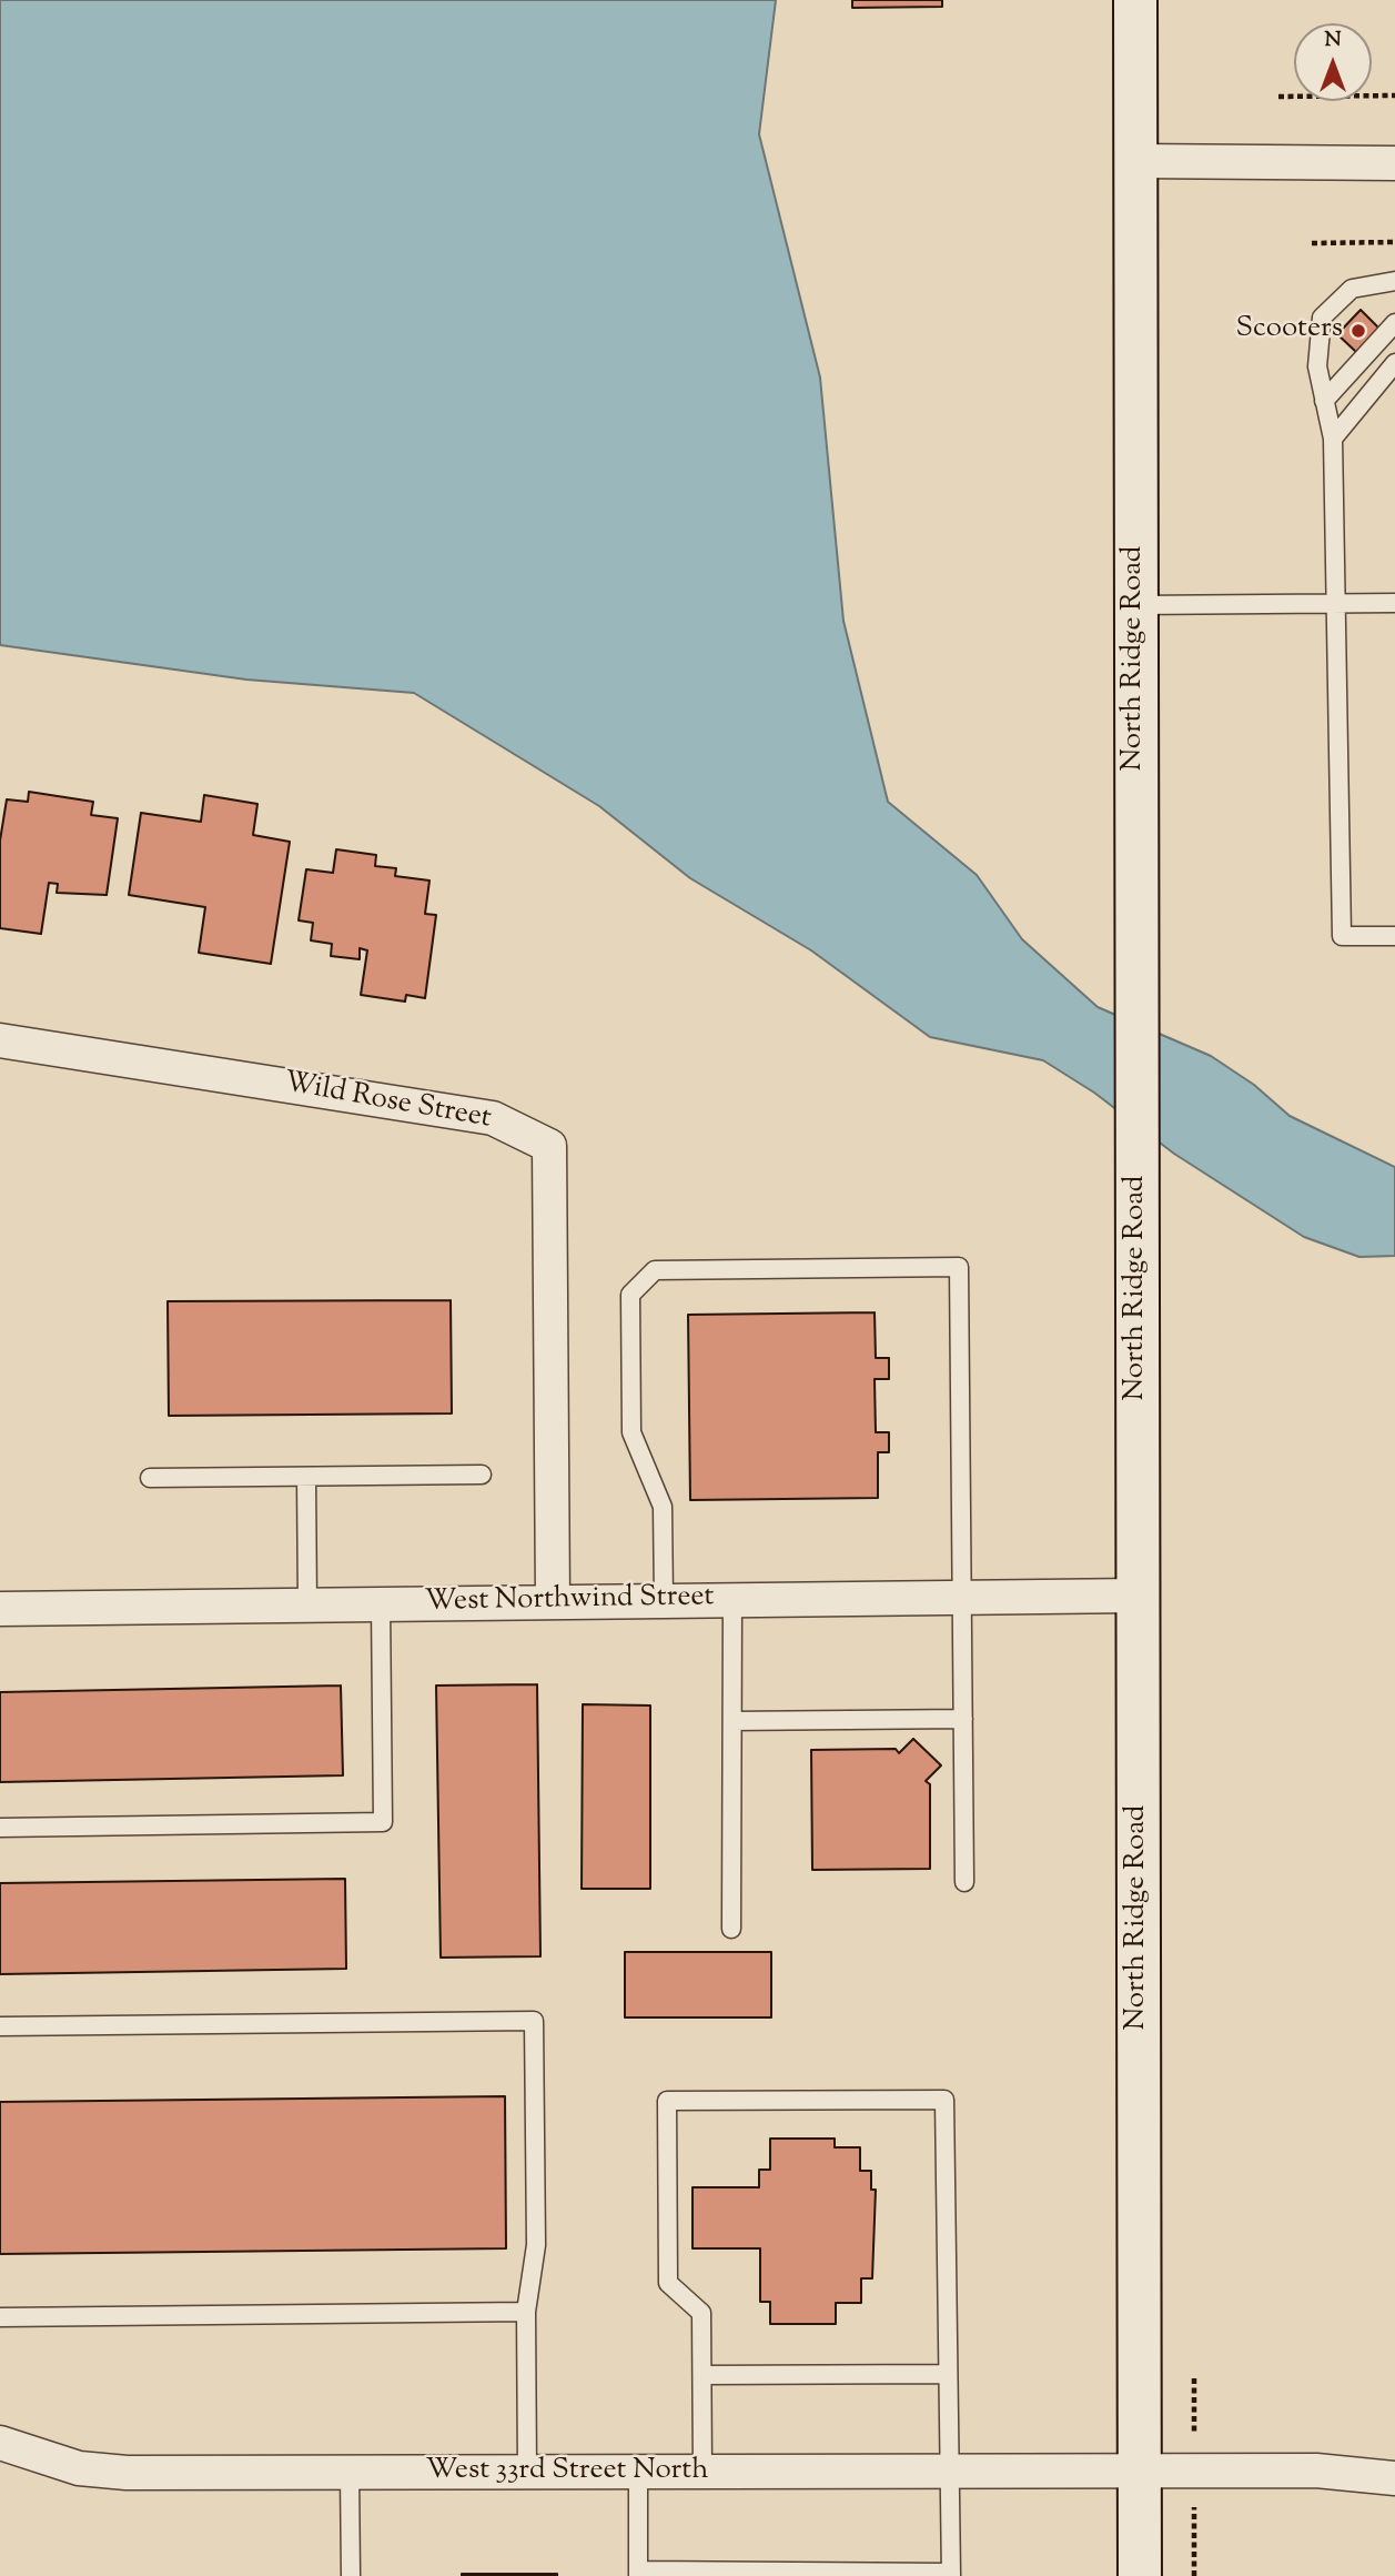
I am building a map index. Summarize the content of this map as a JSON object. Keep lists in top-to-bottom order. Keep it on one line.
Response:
{"streets":{"main road":["North Ridge Road"],"street":["Wild Rose Street","West Northwind Street","West 33rd Street North"]},"crossings":[["North Ridge Road","West Northwind Street"],["North Ridge Road","West 33rd Street North"],["Wild Rose Street","West Northwind Street"]],"places":["Scooters"],"north":"top"}
